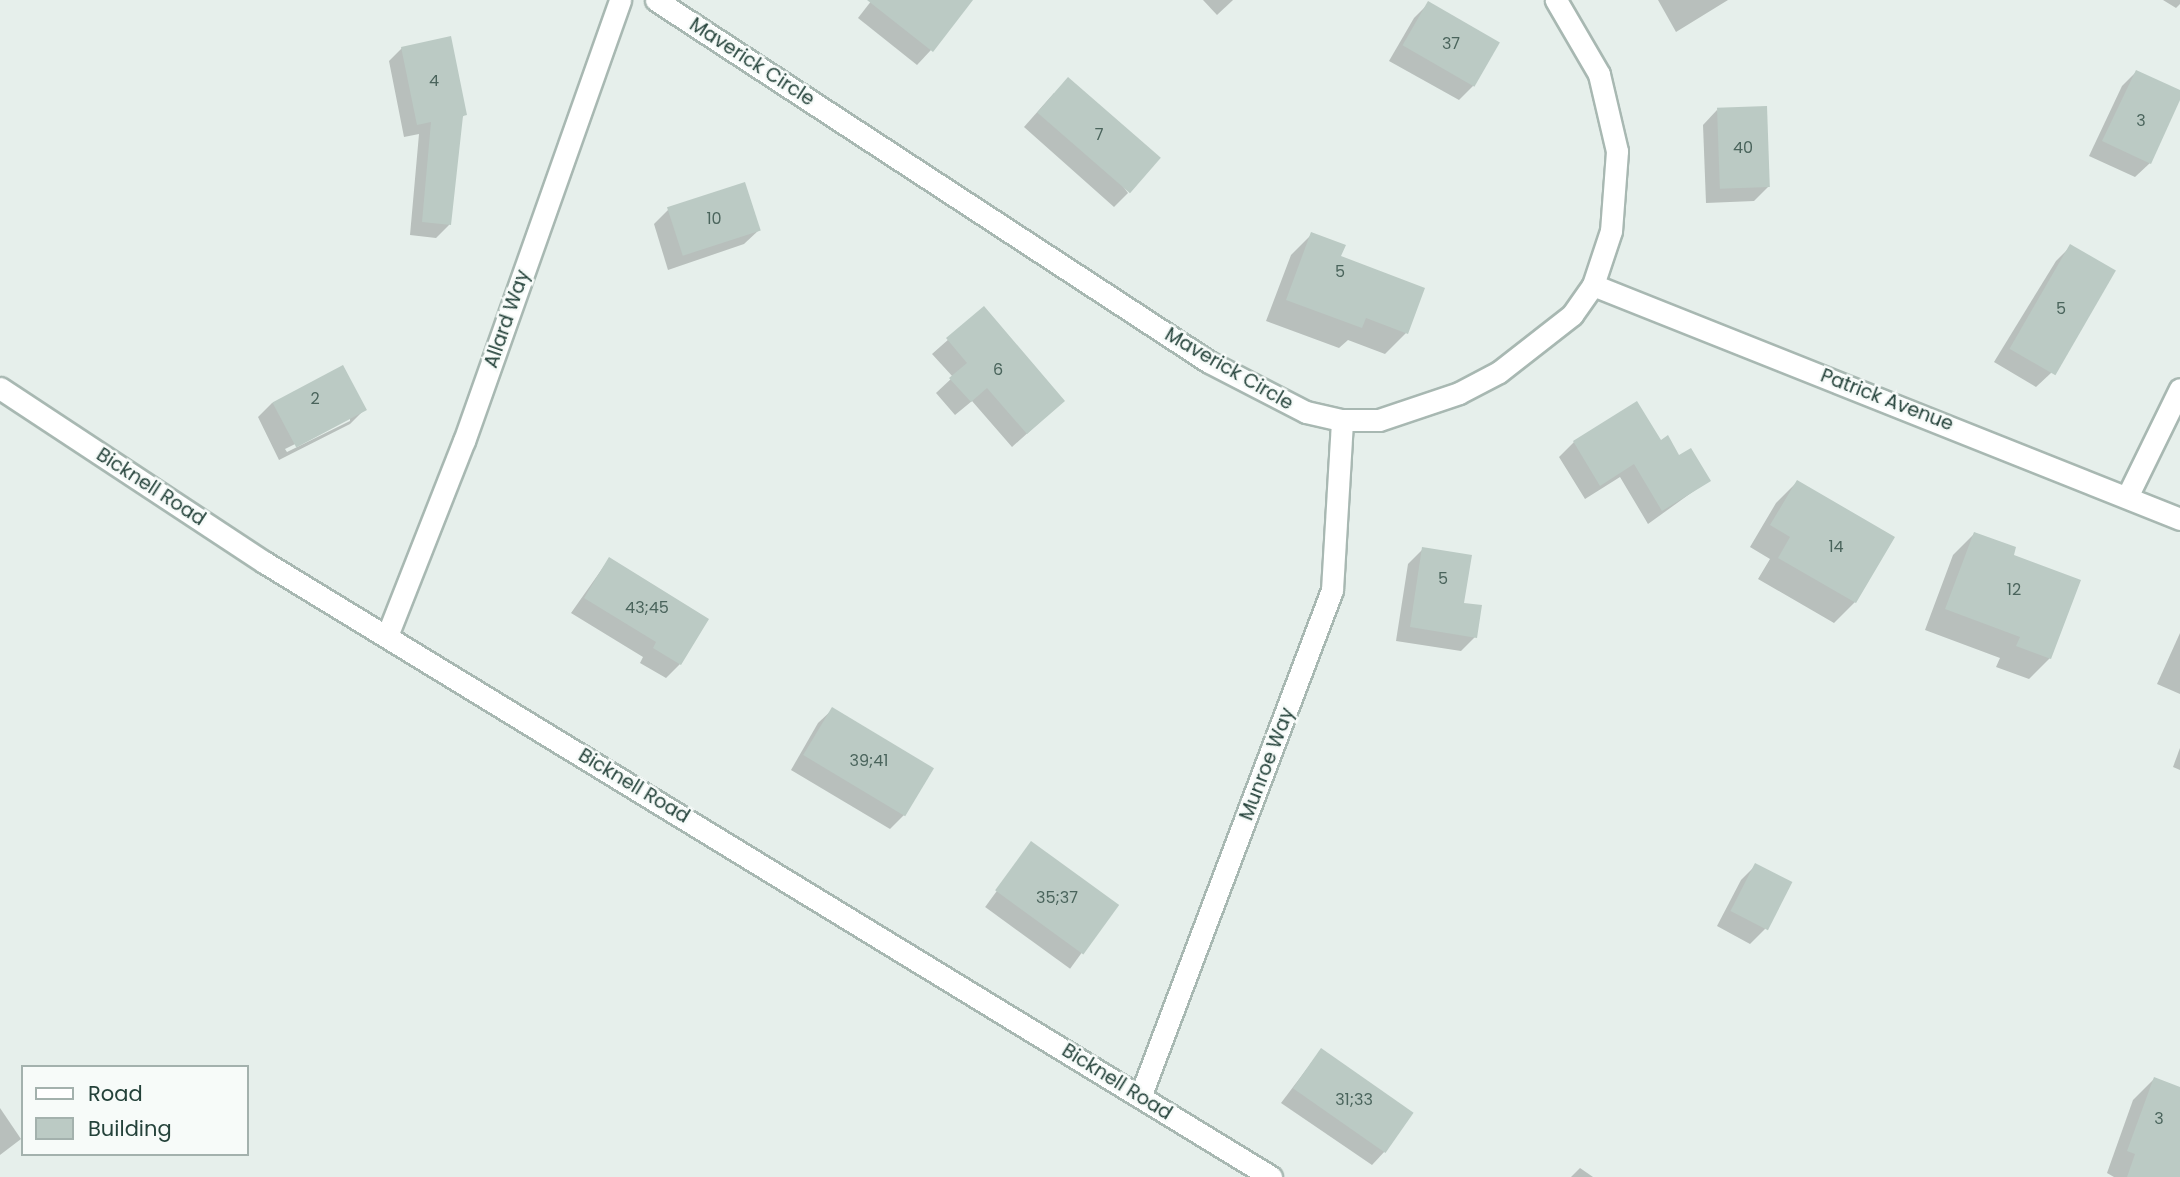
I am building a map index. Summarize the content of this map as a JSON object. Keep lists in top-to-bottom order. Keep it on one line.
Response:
{"streets":{"street":["Maverick Circle","Allard Way","Patrick Avenue","Bicknell Road","Munroe Way"]},"crossings":[["Maverick Circle","Patrick Avenue"],["Maverick Circle","Munroe Way"],["Allard Way","Bicknell Road"],["Bicknell Road","Munroe Way"]],"house_numbers":["37","4","3","7","40","10","5","5","6","2","14","5","12","43;45","39;41","35;37","31;33","3"],"legend":["Road","Building"]}
